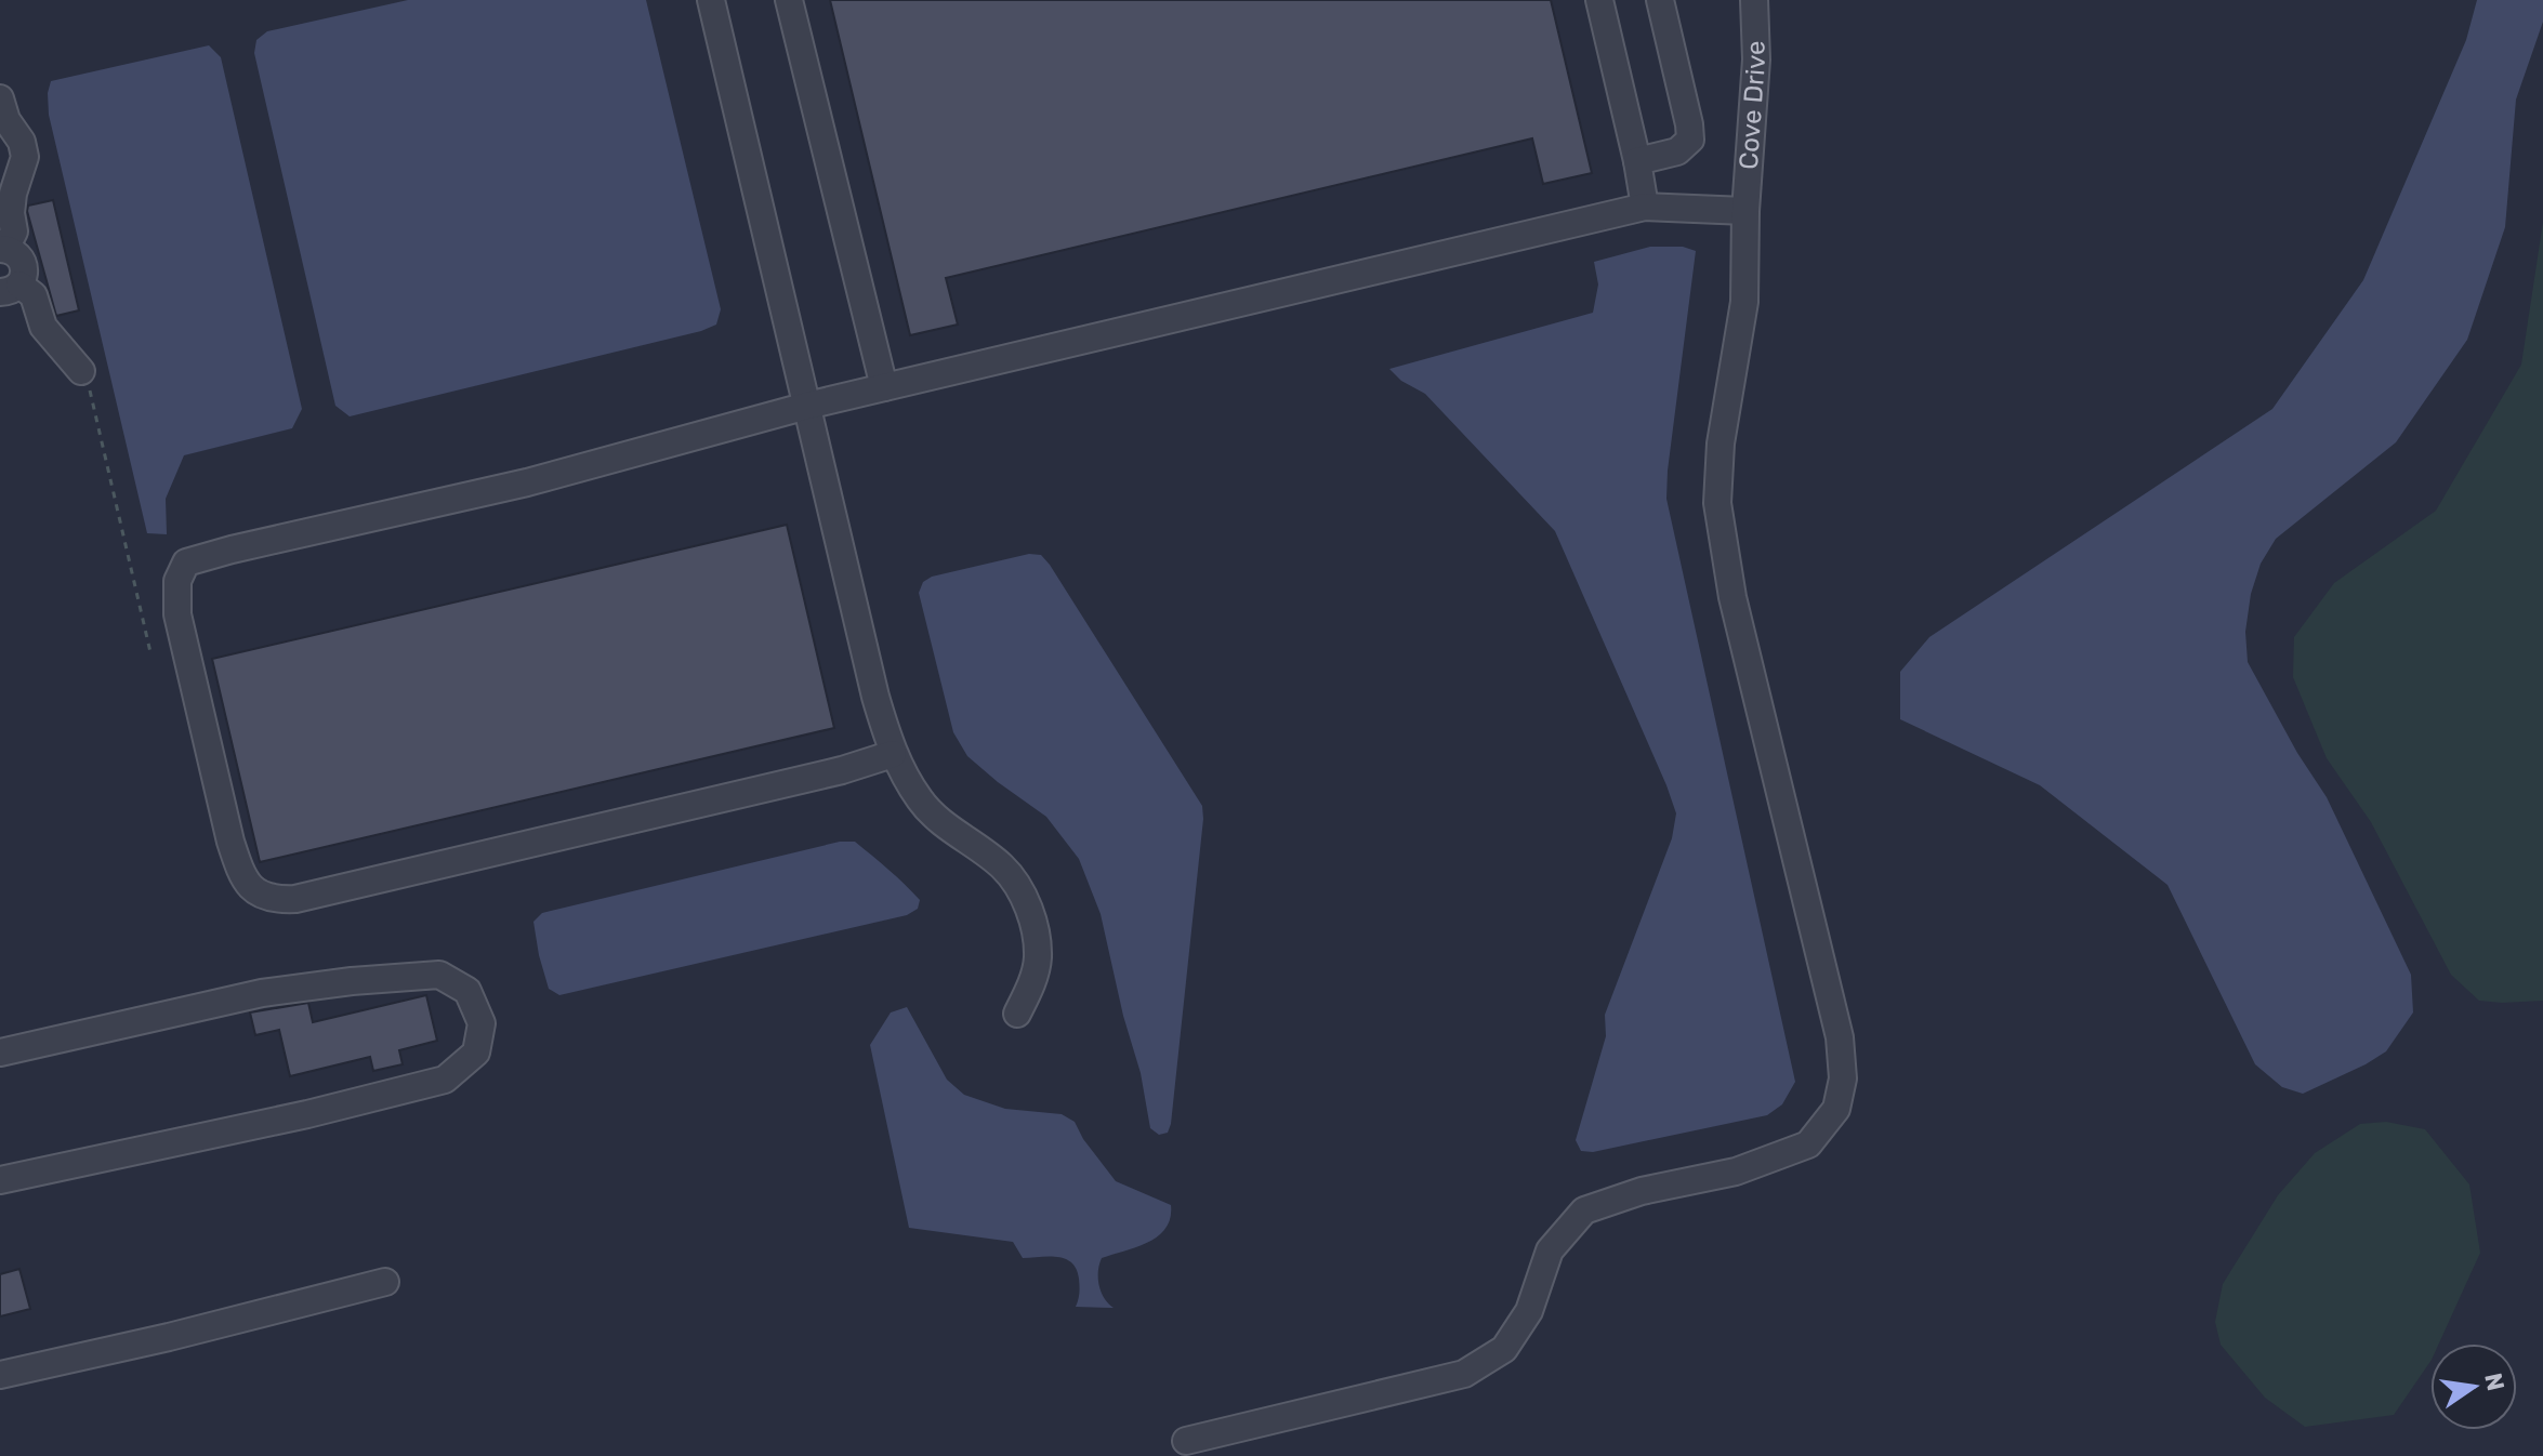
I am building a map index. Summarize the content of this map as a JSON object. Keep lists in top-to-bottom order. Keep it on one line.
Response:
{"streets":{"street":["Cove Drive"]},"north":"right"}
